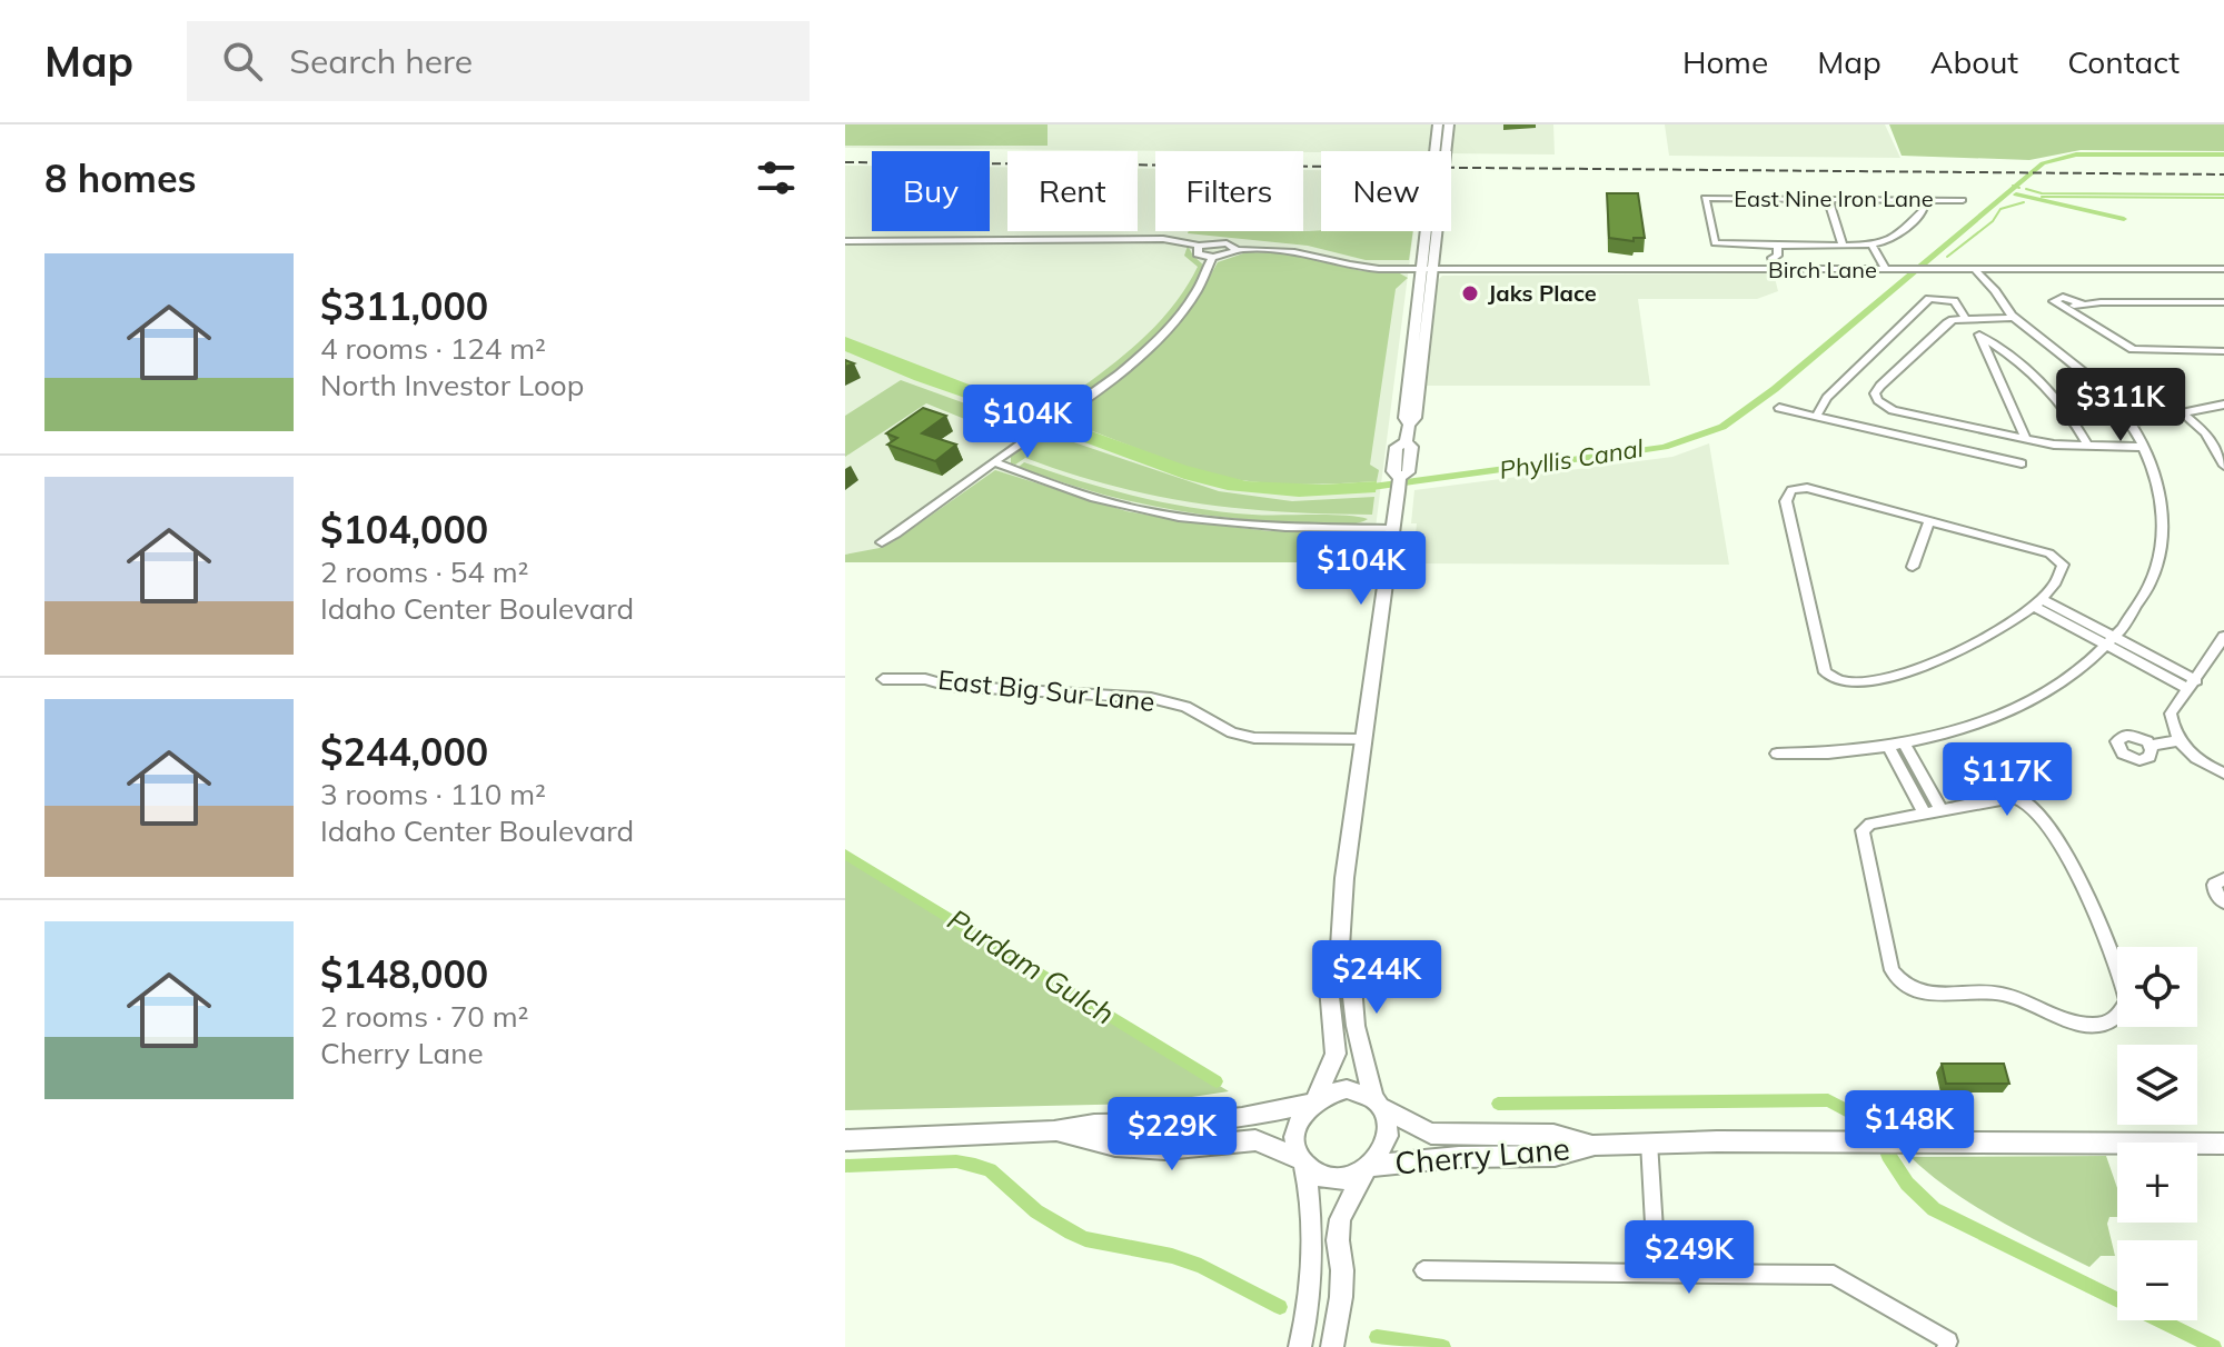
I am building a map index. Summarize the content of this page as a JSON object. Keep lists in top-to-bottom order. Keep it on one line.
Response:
{"streets":{"main road":["Cherry Lane"],"street":["East Nine Iron Lane","Birch Lane","East Big Sur Lane"]},"water":["Phyllis Canal","Purdam Gulch"],"places":["Jaks Place"],"page":{"header":"Map","search":"Search here","nav":["Home","Map","About","Contact"],"heading":"8 homes","chip":["Buy","Rent","Filters","New"],"list":[{"name":"$311,000","note":"4 rooms · 124 m² · North Investor Loop"},{"name":"$104,000","note":"2 rooms · 54 m² · Idaho Center Boulevard"},{"name":"$244,000","note":"3 rooms · 110 m² · Idaho Center Boulevard"},{"name":"$148,000","note":"2 rooms · 70 m² · Cherry Lane"}],"price":["$311K","$104K","$104K","$117K","$244K","$148K","$229K","$249K"],"map_buttons":["+","−"]}}
